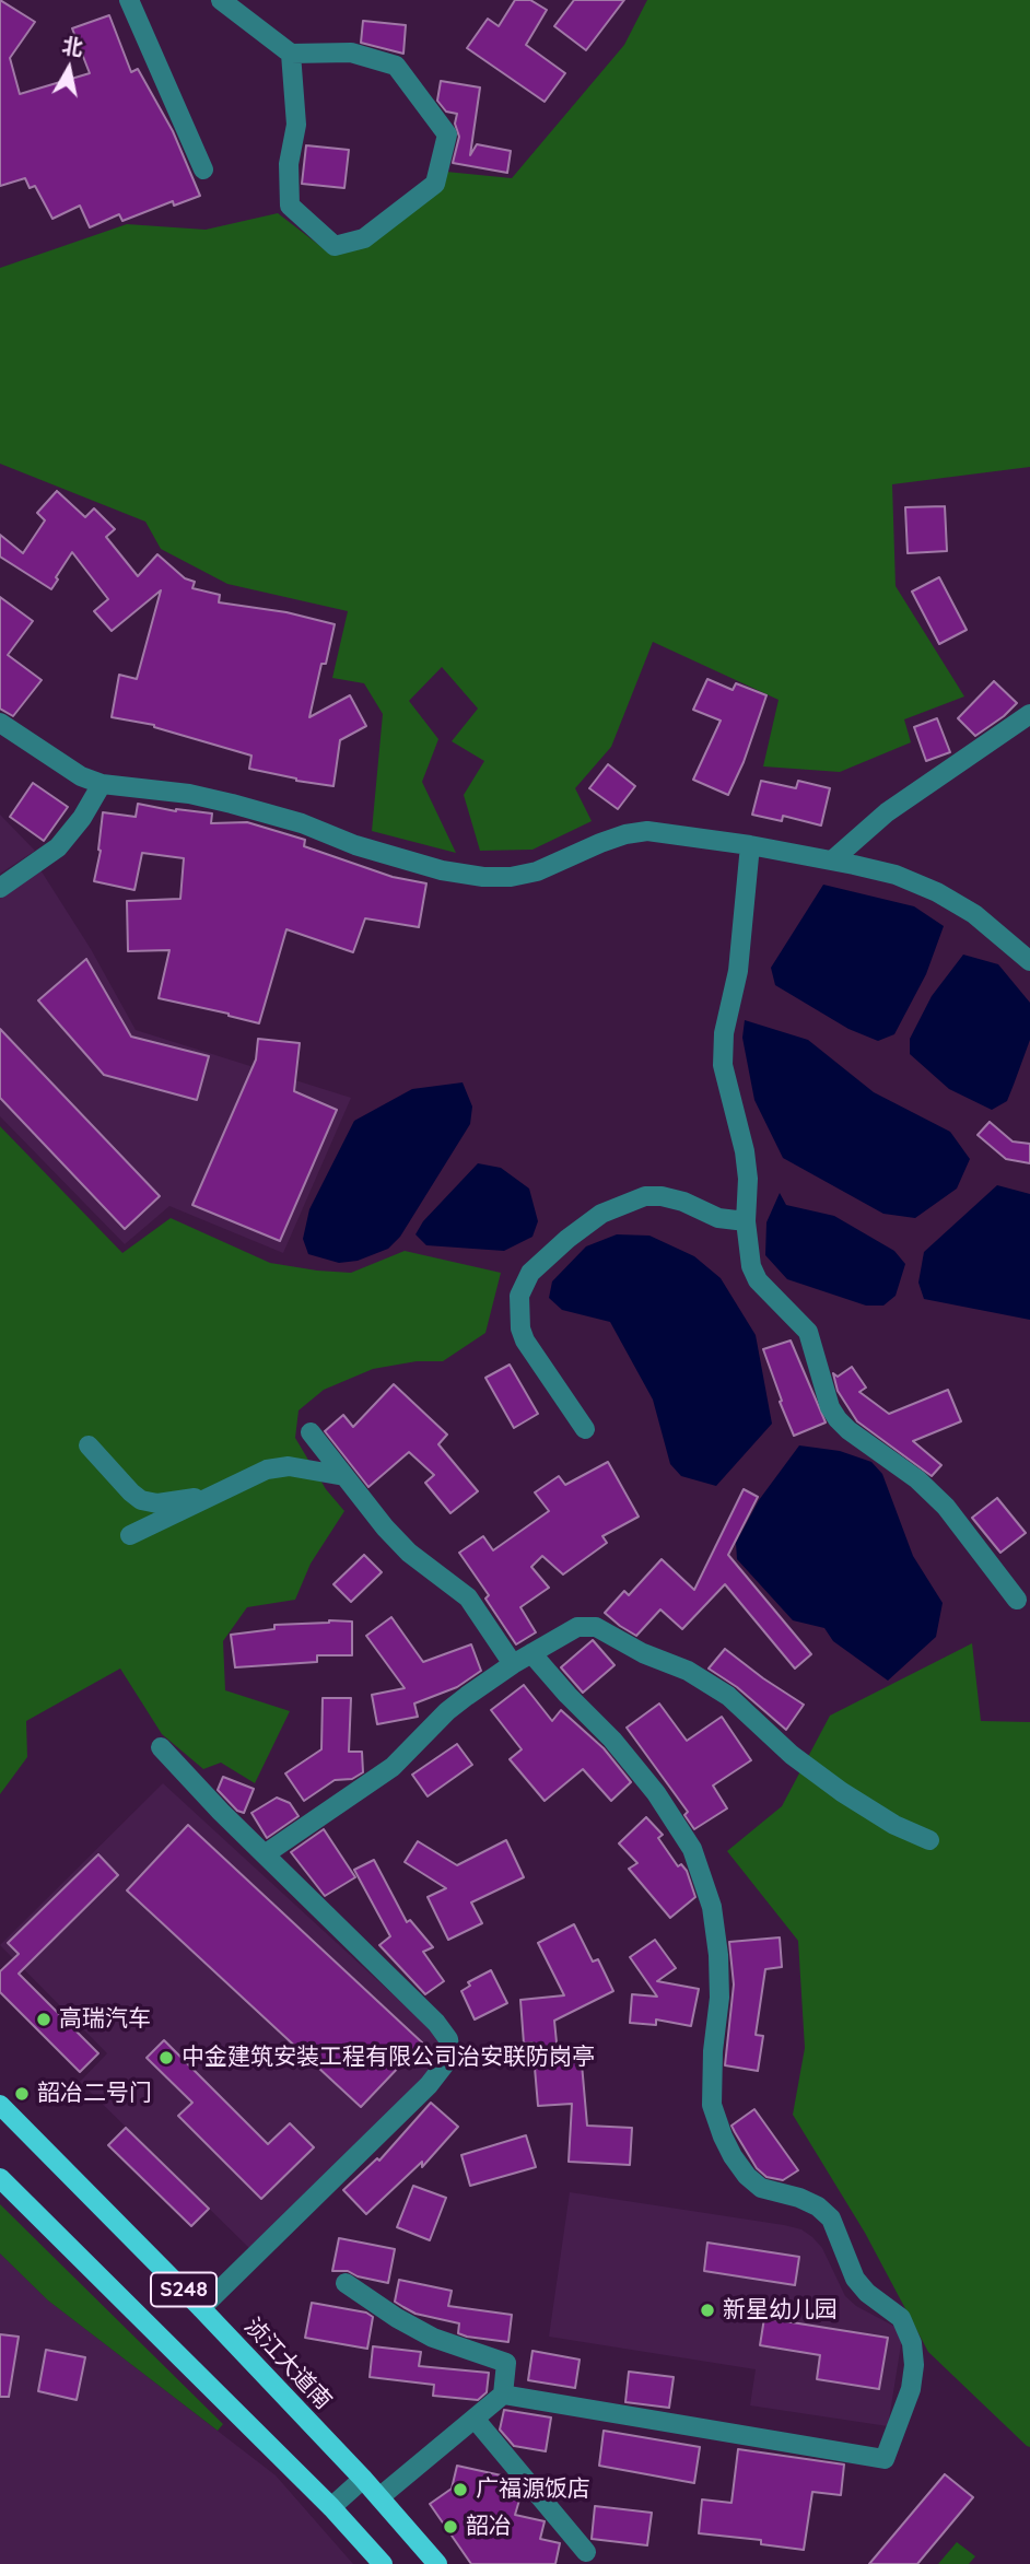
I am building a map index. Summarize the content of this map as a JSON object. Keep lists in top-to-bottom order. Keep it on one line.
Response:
{"streets":{"main road":["S248","浈江大道南"]},"places":["高瑞汽车","中金建筑安装工程有限公司治安联防岗亭","韶冶二号门","新星幼儿园","广福源饭店","韶冶"],"north":"top"}
